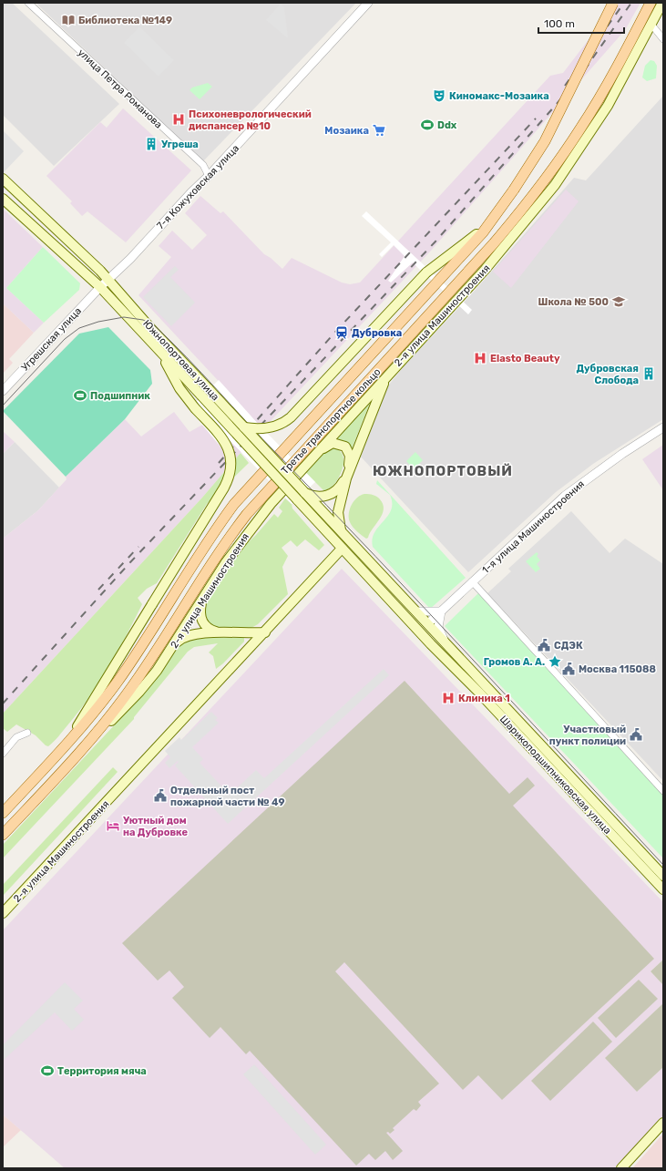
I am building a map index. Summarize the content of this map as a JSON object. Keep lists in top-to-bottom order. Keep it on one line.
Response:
{"streets":{"main road":["2-я улица Машиностроения","Южнопортовая улица","Третье транспортное кольцо","Шарикоподшипниковская улица"],"street":["улица Петра Романова","7-я Кожуховская улица","Угрешская улица","1-я улица Машиностроения"]},"crossings":[["улица Петра Романова","7-я Кожуховская улица"],["7-я Кожуховская улица","Угрешская улица"],["7-я Кожуховская улица","Южнопортовая улица"],["2-я улица Машиностроения","Южнопортовая улица"],["2-я улица Машиностроения","Третье транспортное кольцо"],["2-я улица Машиностроения","Шарикоподшипниковская улица"],["Угрешская улица","Южнопортовая улица"],["Южнопортовая улица","Шарикоподшипниковская улица"],["1-я улица Машиностроения","Шарикоподшипниковская улица"]],"districts":["ЮЖНОПОРТОВЫЙ"],"places":{"library":["Библиотека №149"],"theatre":["Киномакс-Мозаика"],"hospital":["Психоневрологический диспансер №10","Elasto Beauty","Клиника 1"],"sports":["Ddx","Подшипник","Территория мяча"],"supermarket":["Мозаика"],"building":["Угреша","Дубровская Слобода"],"school or university":["Школа № 500"],"station":["Дубровка"],"public building":["СДЭК","Москва 115088","Участковый пункт полиции","Отдельный пост пожарной части № 49"],"place":["Громов А. А."],"hotel":["Уютный дом на Дубровке"]},"scale_bar":"100 m"}
